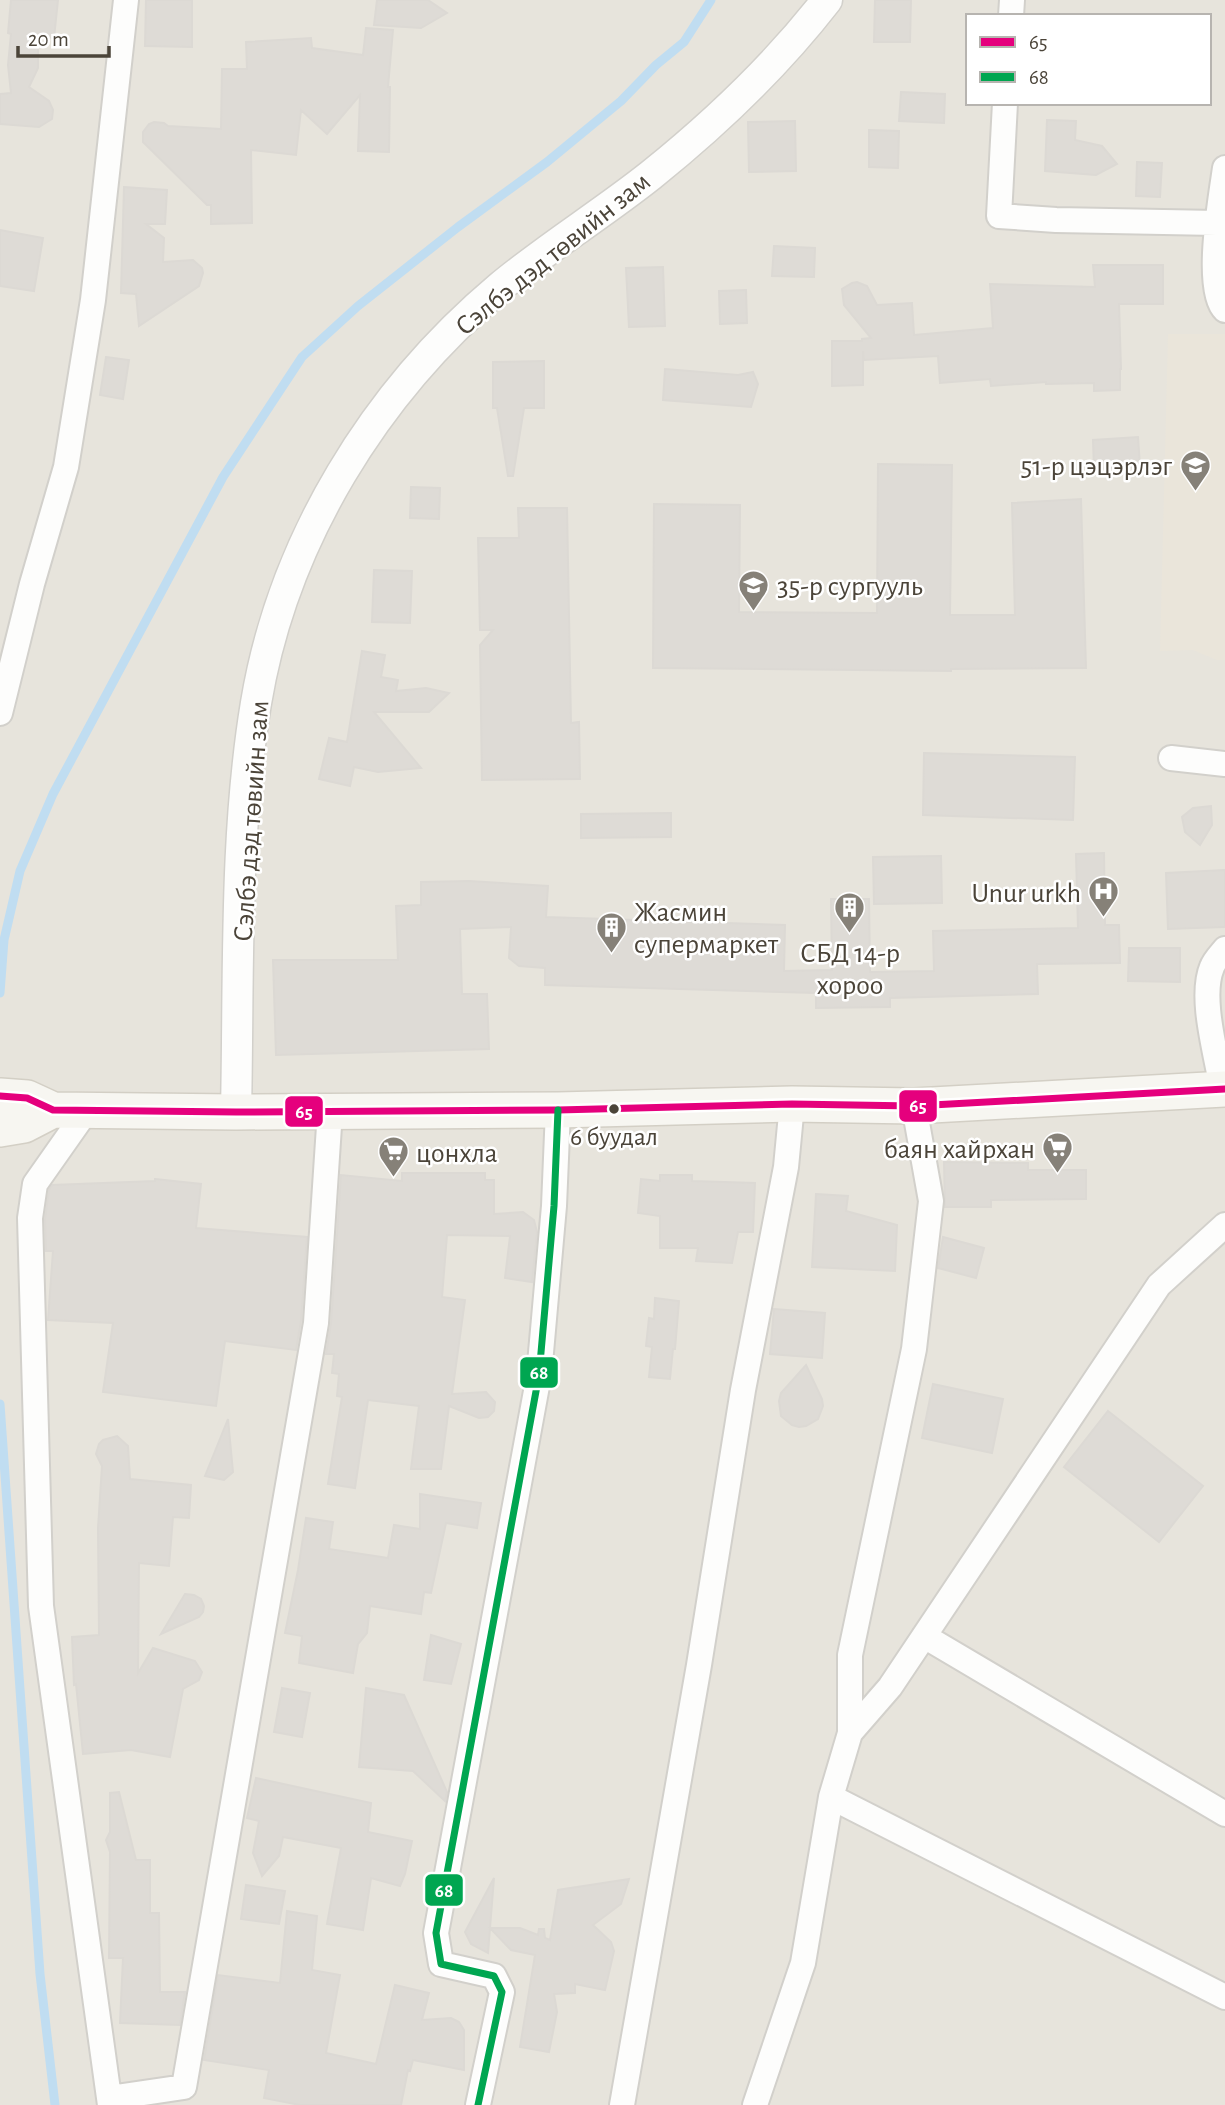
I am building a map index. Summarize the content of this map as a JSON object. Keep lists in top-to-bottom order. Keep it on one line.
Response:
{"streets":{"street":["Сэлбэ дэд төвийн зам"]},"places":{"school or university":["51-р цэцэрлэг","35-р сургууль"],"hospital":["Unur urkh"],"building":["СБД 14-р хороо","Жасмин супермаркет"],"other":["6 буудал"],"supermarket":["баян хайрхан","цонхла"]},"lines":["transit line 65","transit line 68"],"legend":["65","68"],"scale_bar":"20 m"}
